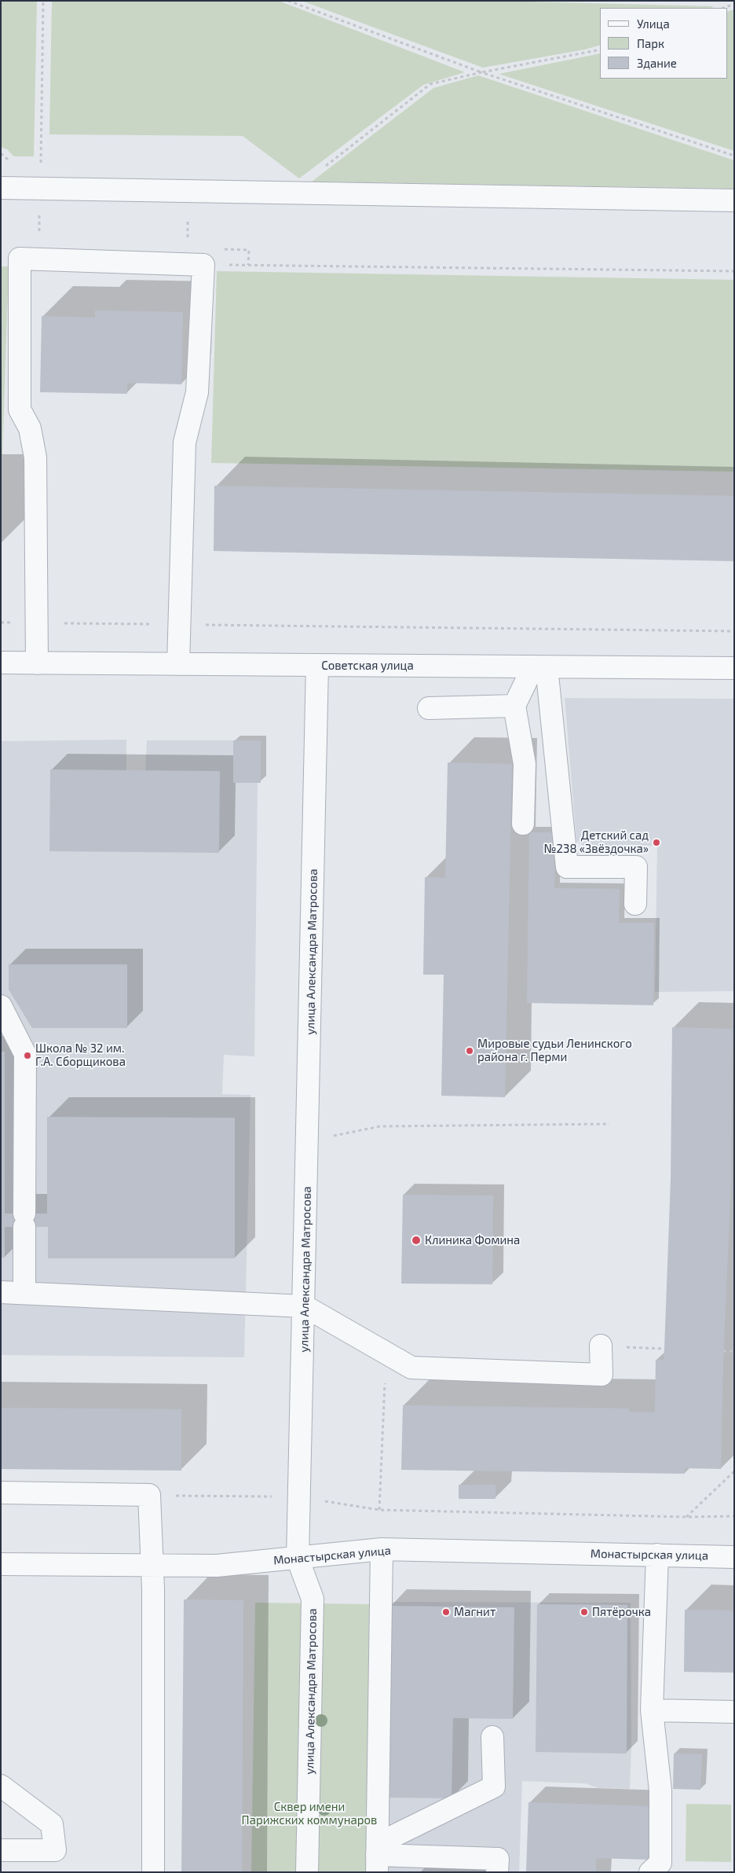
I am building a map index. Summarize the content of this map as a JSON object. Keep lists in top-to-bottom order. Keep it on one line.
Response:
{"streets":{"street":["Советская улица","улица Александра Матросова","Монастырская улица"]},"crossings":[["Советская улица","улица Александра Матросова"],["улица Александра Матросова","Монастырская улица"]],"parks":["Сквер имени Парижских коммунаров"],"places":["Детский сад №238 «Звёздочка»","Мировые судьи Ленинского района г. Перми","Школа № 32 им. Г.А. Сборщикова","Клиника Фомина","Магнит","Пятёрочка"],"legend":["Улица","Парк","Здание"]}
